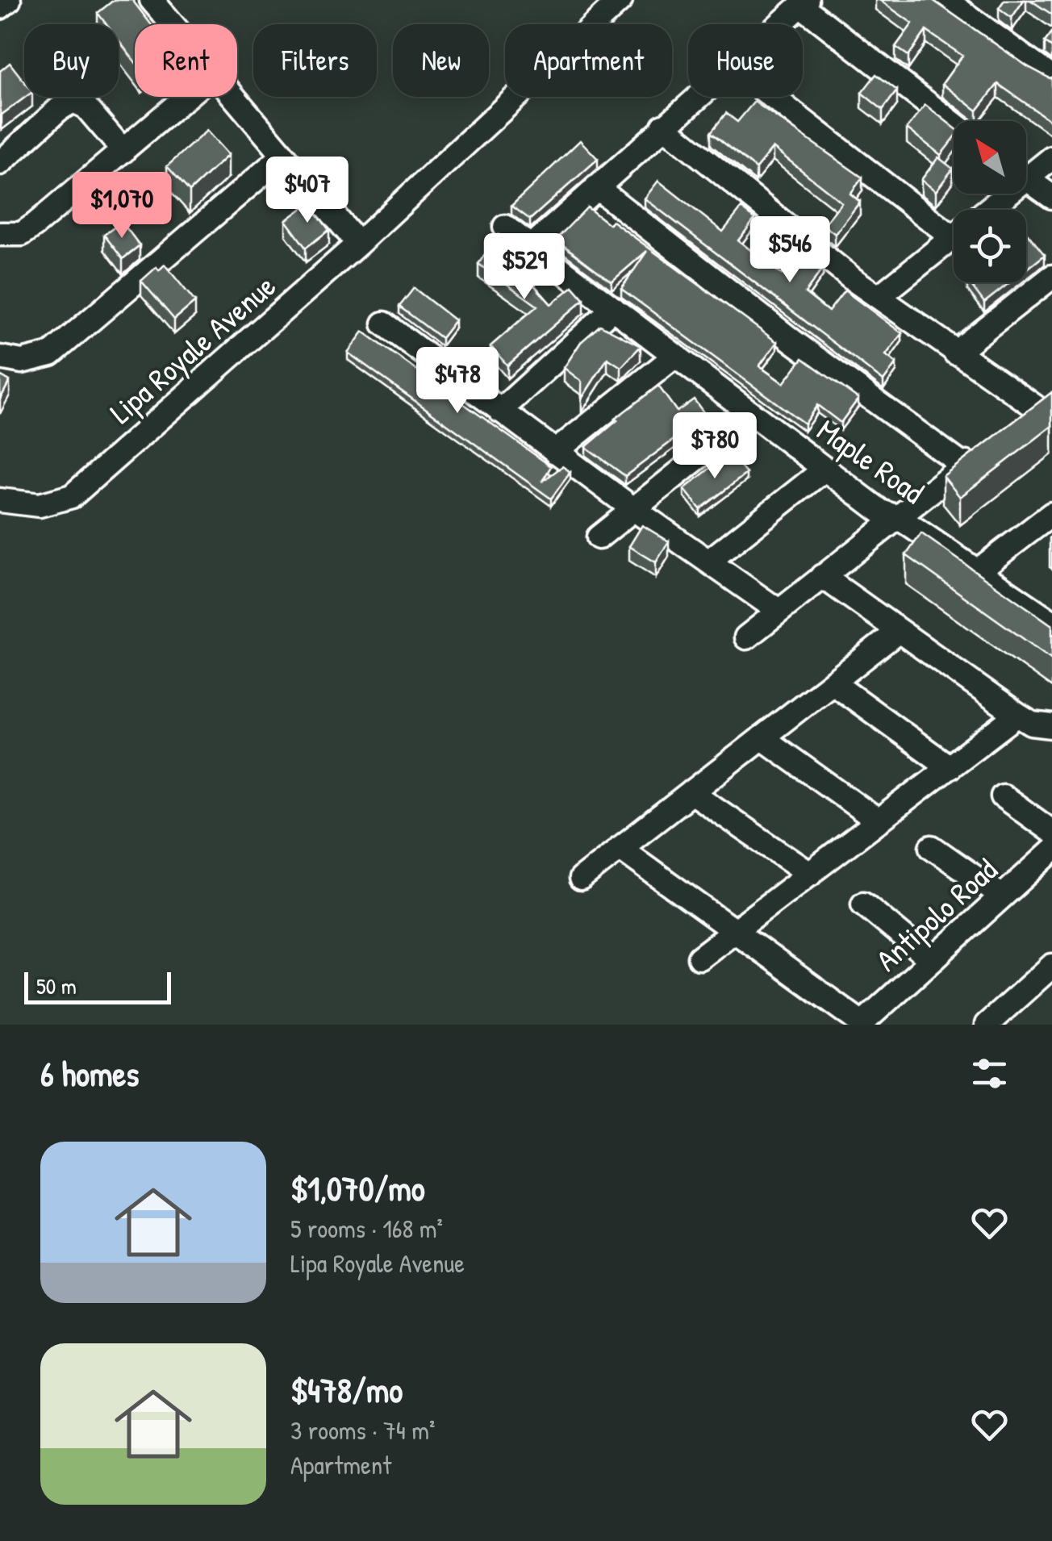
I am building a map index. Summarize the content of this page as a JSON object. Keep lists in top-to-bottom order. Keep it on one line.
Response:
{"streets":{"street":["Lipa Royale Avenue","Maple Road","Antipolo Road"]},"scale_bar":"50 m","north":"top left","page":{"chip":["Buy","Rent","Filters","New","Apartment","House"],"price":["$407","$1,070","$546","$529","$478","$780"],"scale":"50 m","heading":"6 homes","list":[{"name":"$1,070/mo","note":"5 rooms · 168 m² · Lipa Royale Avenue"},{"name":"$478/mo","note":"3 rooms · 74 m² · Apartment"}]}}
